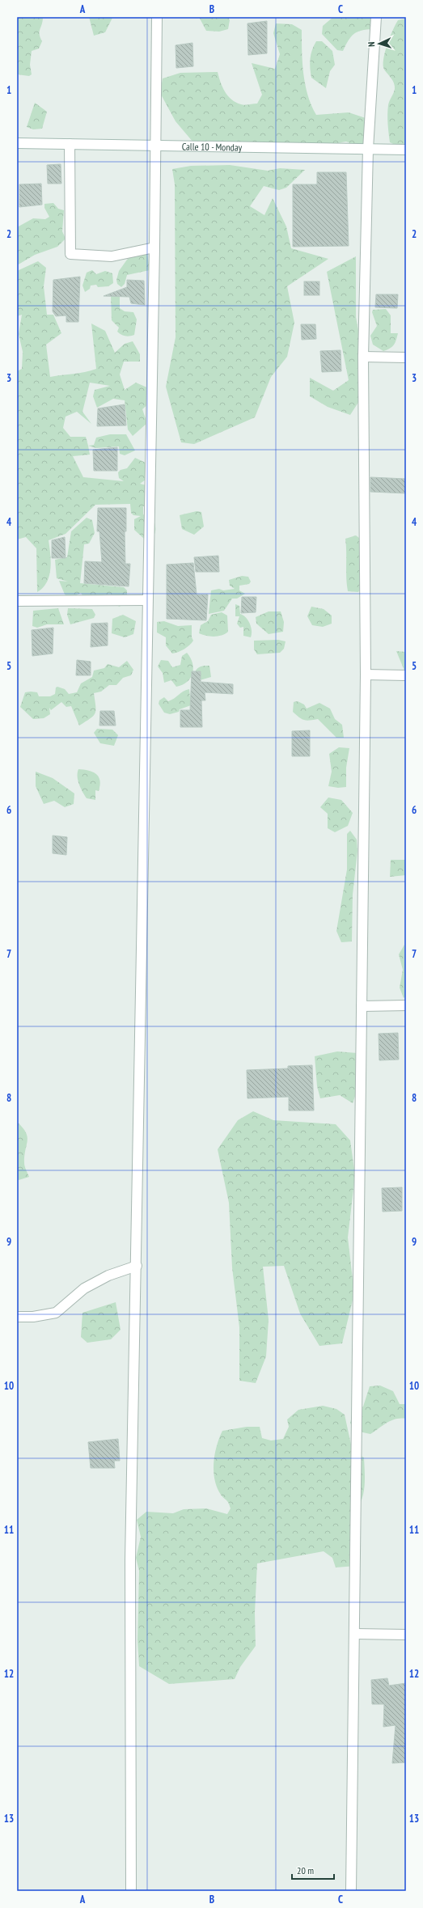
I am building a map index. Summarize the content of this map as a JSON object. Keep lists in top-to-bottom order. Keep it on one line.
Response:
{"streets":{"street":["Calle 10 - Monday"]},"scale_bar":"20 m","north":"left","grid":{"columns":["A","B","C"],"rows":["1","2","3","4","5","6","7","8","9","10","11","12","13"]}}
